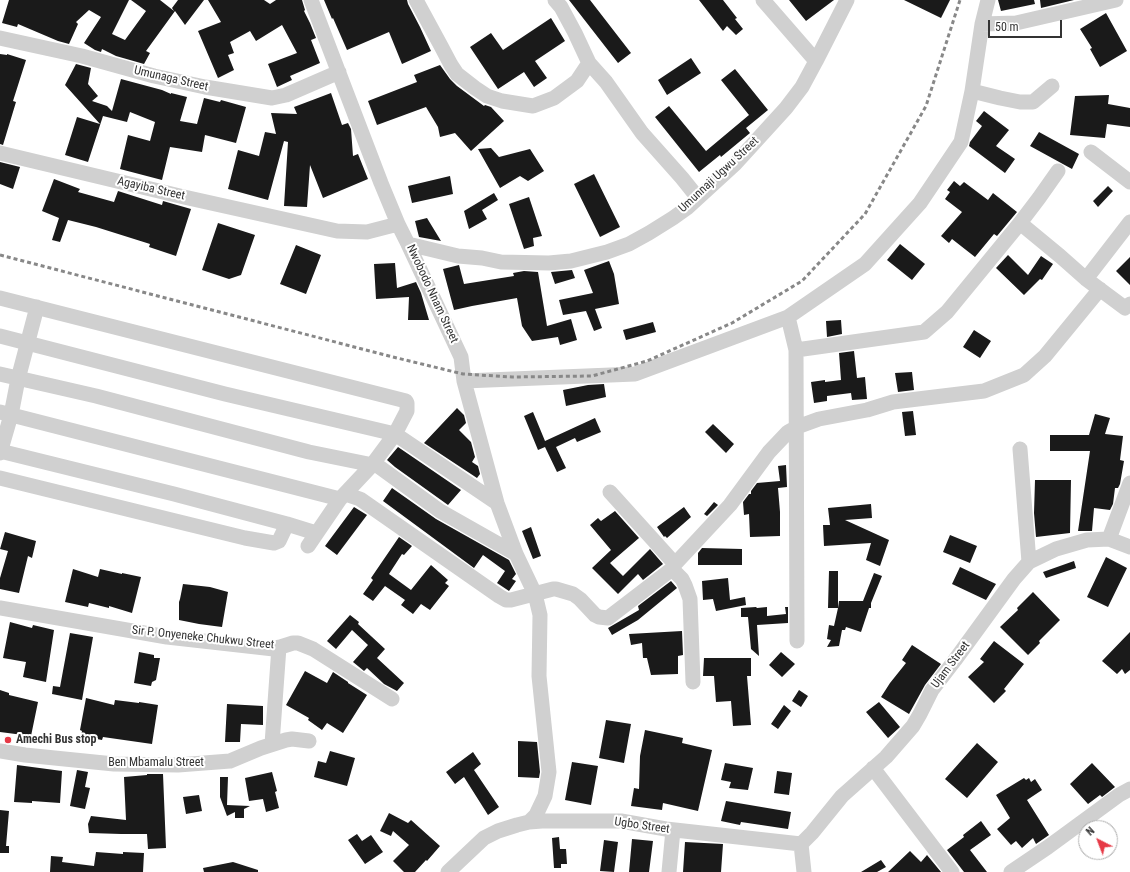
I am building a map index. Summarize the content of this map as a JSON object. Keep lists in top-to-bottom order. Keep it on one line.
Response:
{"streets":{"street":["Umunaga Street","Umunnaji Ugwu Street","Agayiba Street","Nwobodo Nnam Street","Sir P. Onyeneke Chukwu Street","Ujam Street","Ben Mbamalu Street","Ugbo Street"]},"crossings":[["Umunaga Street","Nwobodo Nnam Street"],["Umunnaji Ugwu Street","Nwobodo Nnam Street"],["Agayiba Street","Nwobodo Nnam Street"],["Nwobodo Nnam Street","Ugbo Street"],["Ujam Street","Ugbo Street"]],"places":["Amechi Bus stop"],"scale_bar":"50 m","north":"top left"}
